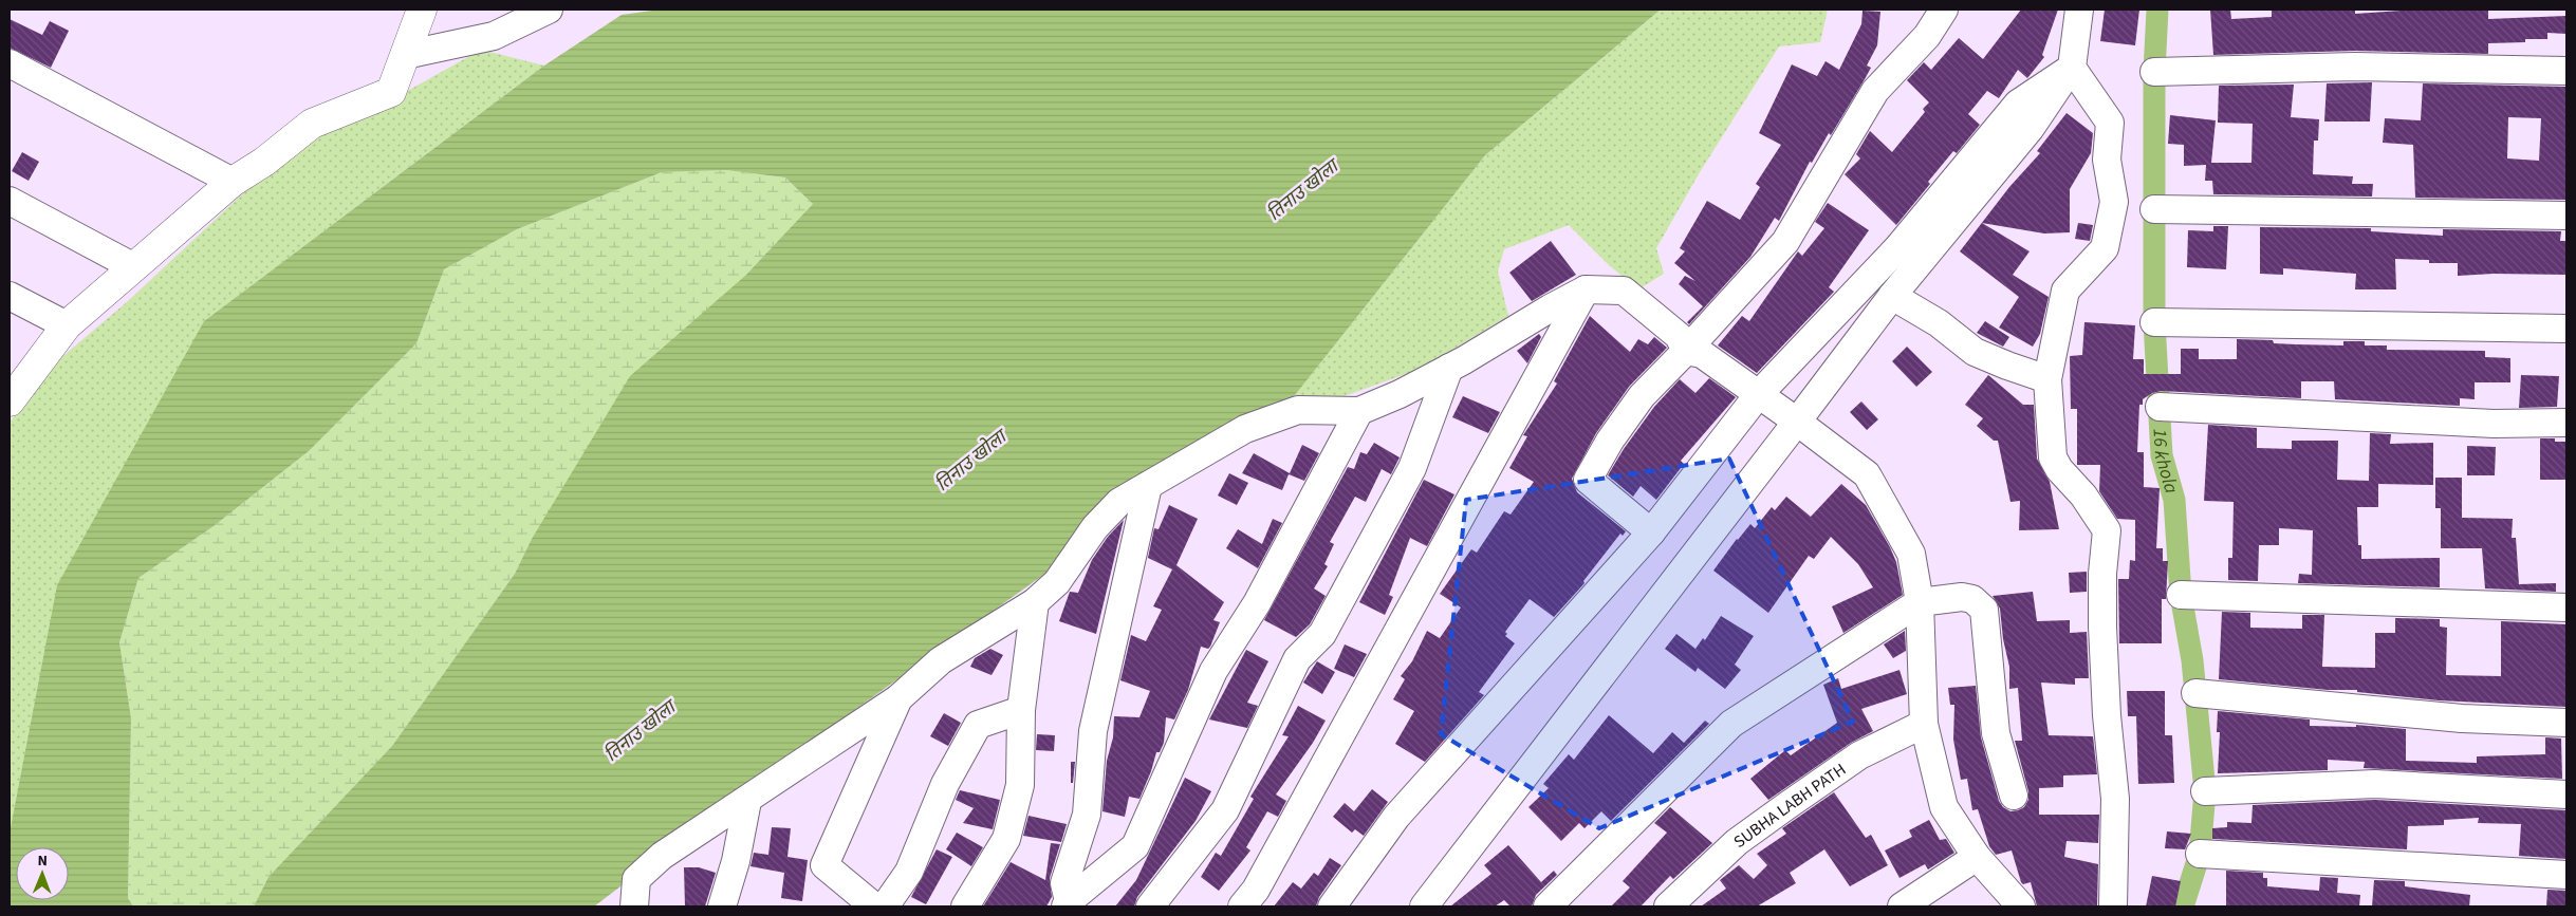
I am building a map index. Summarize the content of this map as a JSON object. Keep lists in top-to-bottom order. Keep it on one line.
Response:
{"streets":{"street":["SUBHA LABH PATH"]},"water":["तिनाउ खोला","16 khola"],"north":"top"}
